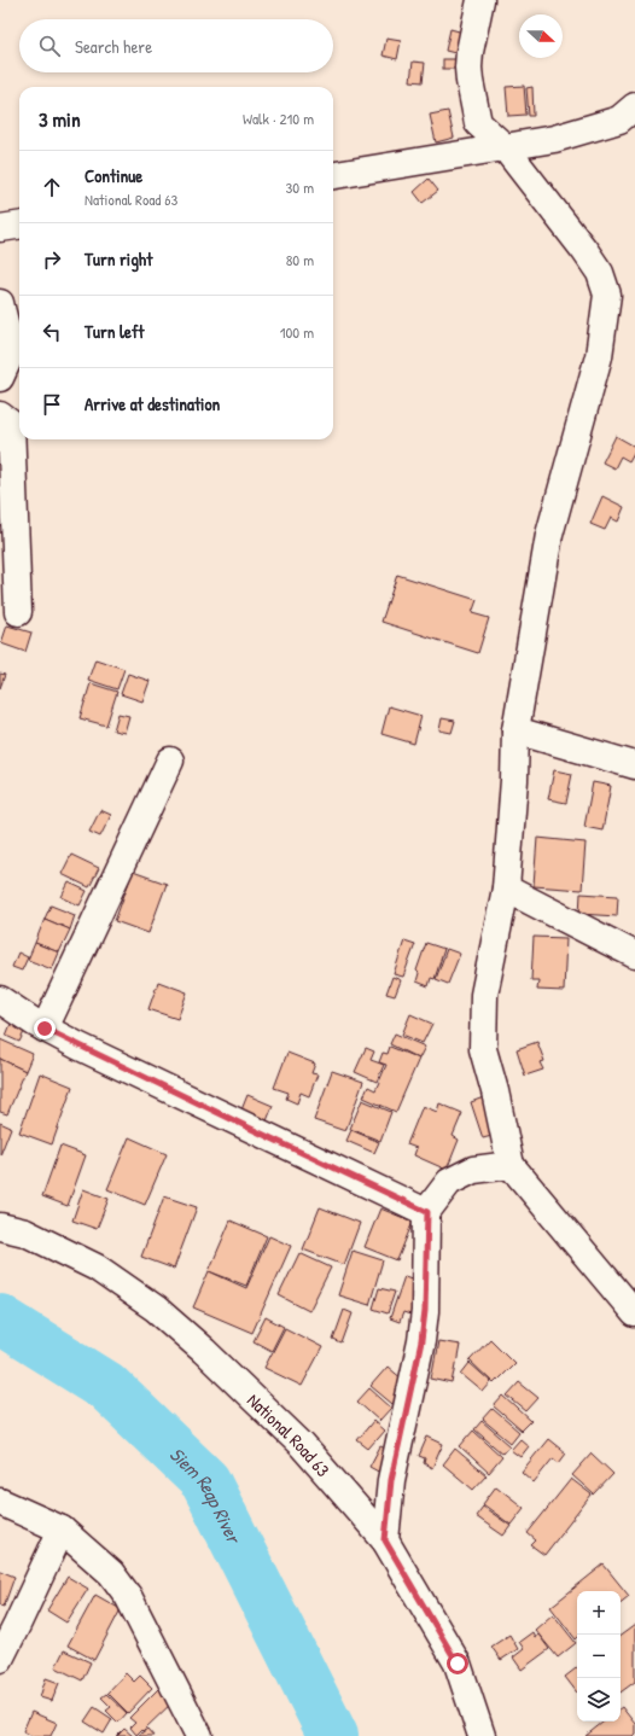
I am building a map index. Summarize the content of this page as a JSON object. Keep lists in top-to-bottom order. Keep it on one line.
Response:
{"streets":{"street":["National Road 63"]},"water":["Siem Reap River"],"north":"right","page":{"search":"Search here","heading":["3 min","Walk · 210 m"],"list":[["Continue","National Road 63","30 m"],["Turn right","80 m"],["Turn left","100 m"],"Arrive at destination"],"map_buttons":["+","−"]}}
